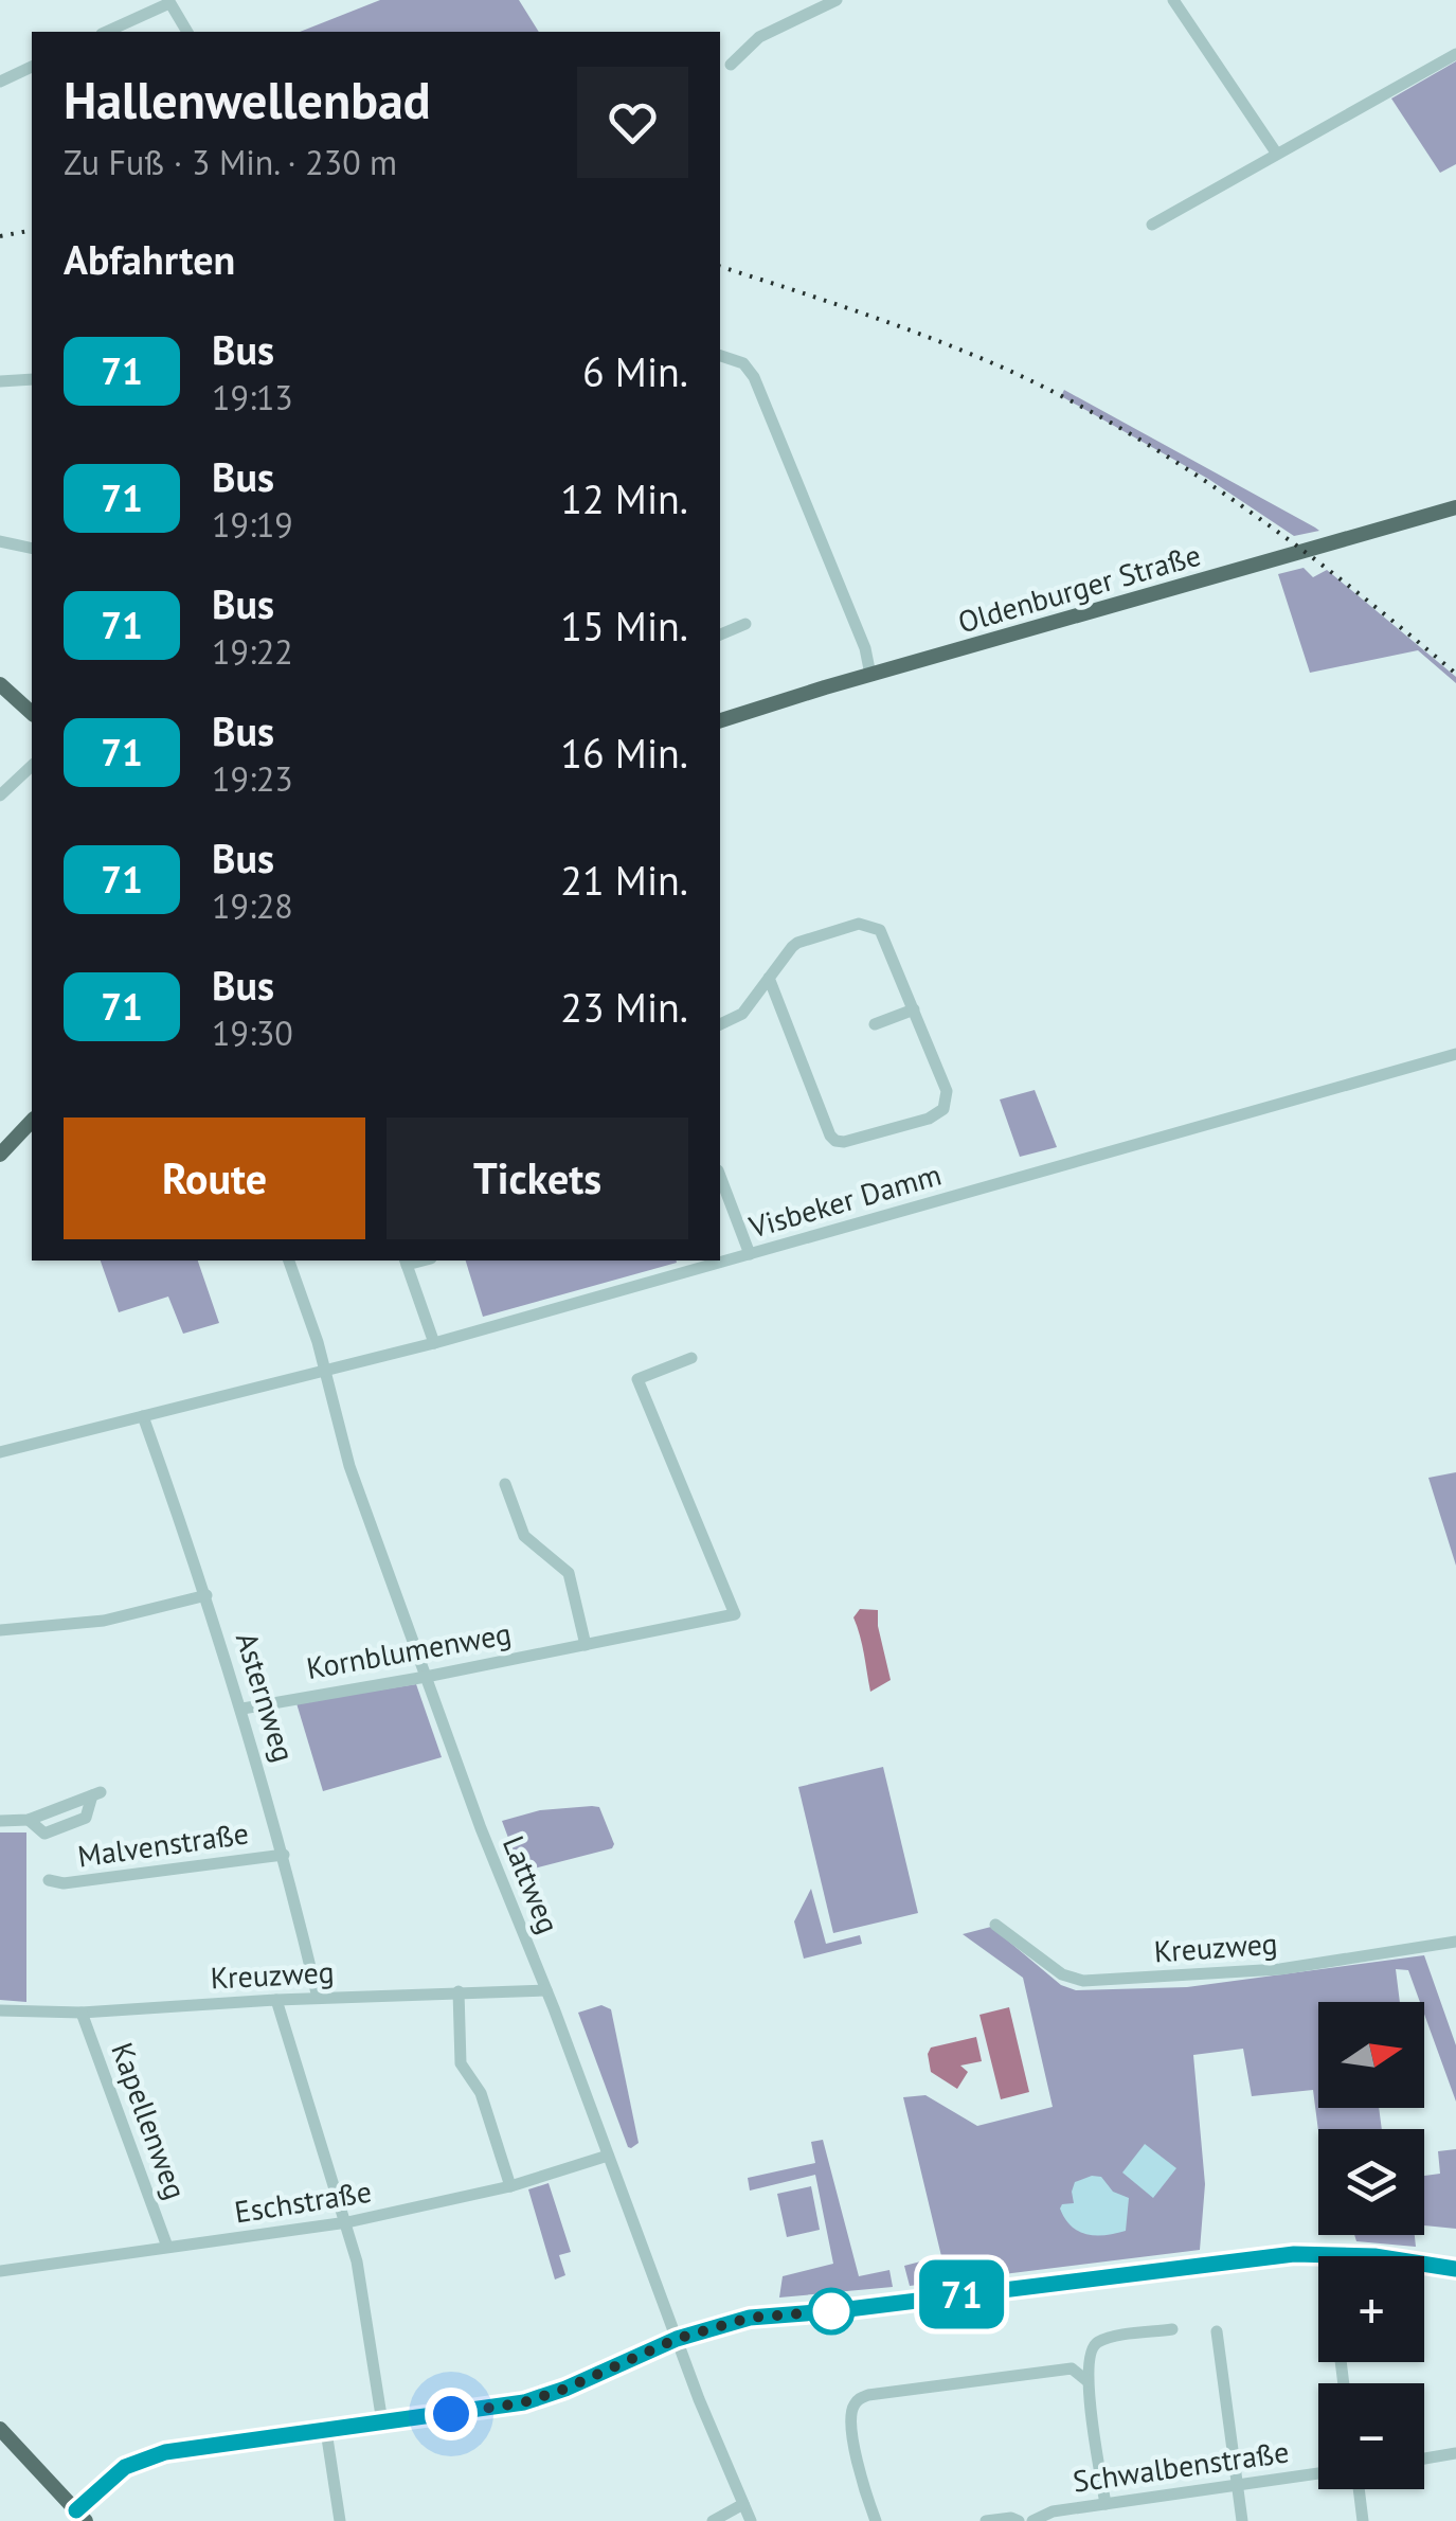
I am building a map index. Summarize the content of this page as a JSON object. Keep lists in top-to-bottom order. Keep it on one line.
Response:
{"streets":{"main road":["Oldenburger Straße"],"street":["Visbeker Damm","Kornblumenweg","Asternweg","Malvenstraße","Lattweg","Kreuzweg","Kapellenweg","Eschstraße","Schwalbenstraße"]},"crossings":[["Visbeker Damm","Asternweg"],["Visbeker Damm","Lattweg"],["Kornblumenweg","Asternweg"],["Kornblumenweg","Lattweg"],["Asternweg","Malvenstraße"],["Asternweg","Kreuzweg"],["Lattweg","Kreuzweg"],["Lattweg","Eschstraße"],["Kreuzweg","Kapellenweg"],["Kapellenweg","Eschstraße"]],"lines":["bus line 71"],"north":"right","page":{"on_map":"71","heading":[["Hallenwellenbad","Zu Fuß · 3 Min. · 230 m"],"Abfahrten"],"list":[{"mark":"71","name":"Bus","note":"19:13","value":"6 Min."},{"mark":"71","name":"Bus","note":"19:19","value":"12 Min."},{"mark":"71","name":"Bus","note":"19:22","value":"15 Min."},{"mark":"71","name":"Bus","note":"19:23","value":"16 Min."},{"mark":"71","name":"Bus","note":"19:28","value":"21 Min."},{"mark":"71","name":"Bus","note":"19:30","value":"23 Min."}],"buttons":["Route","Tickets"],"map_buttons":["+","−"]}}
